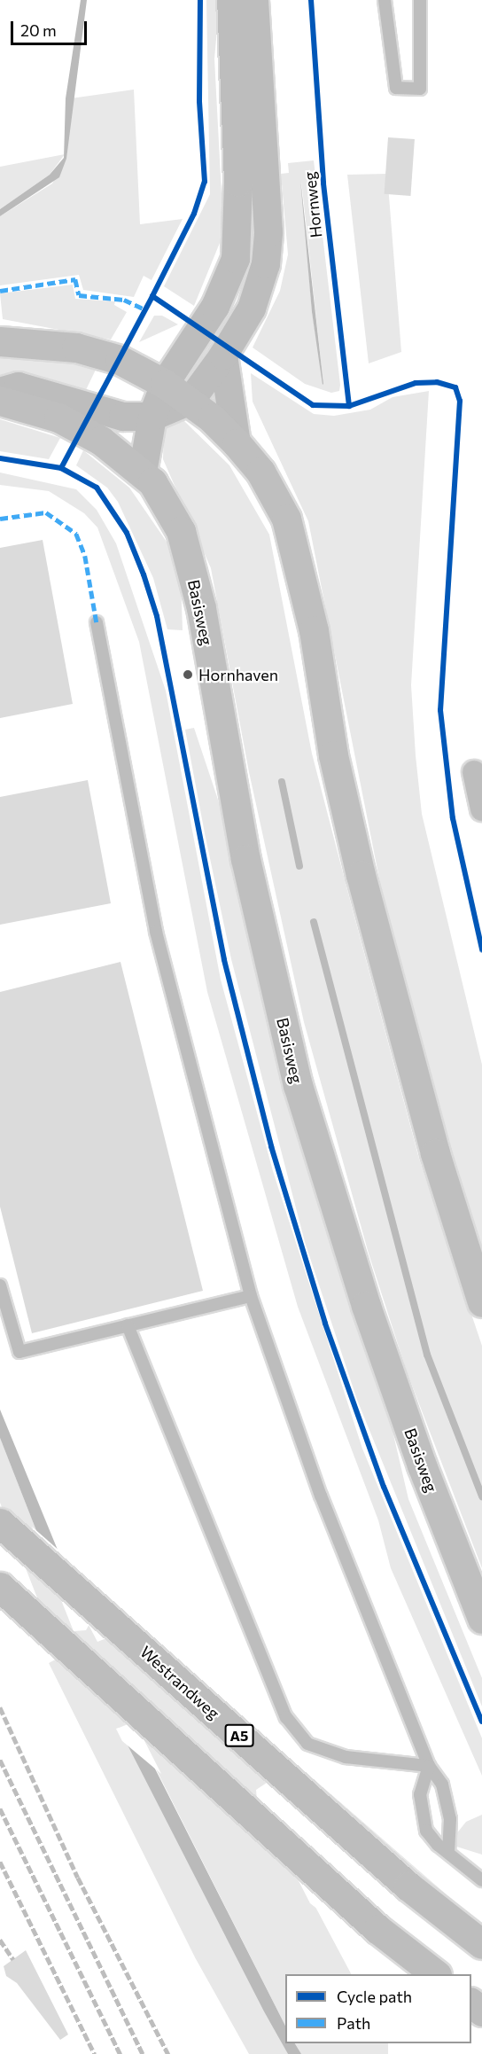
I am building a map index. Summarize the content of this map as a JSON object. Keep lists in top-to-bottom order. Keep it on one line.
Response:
{"streets":{"highway":["Westrandweg","A5"],"main road":["Basisweg"],"cycle path":["Hornweg"]},"places":["Hornhaven"],"legend":["Cycle path","Path"],"scale_bar":"20 m"}
